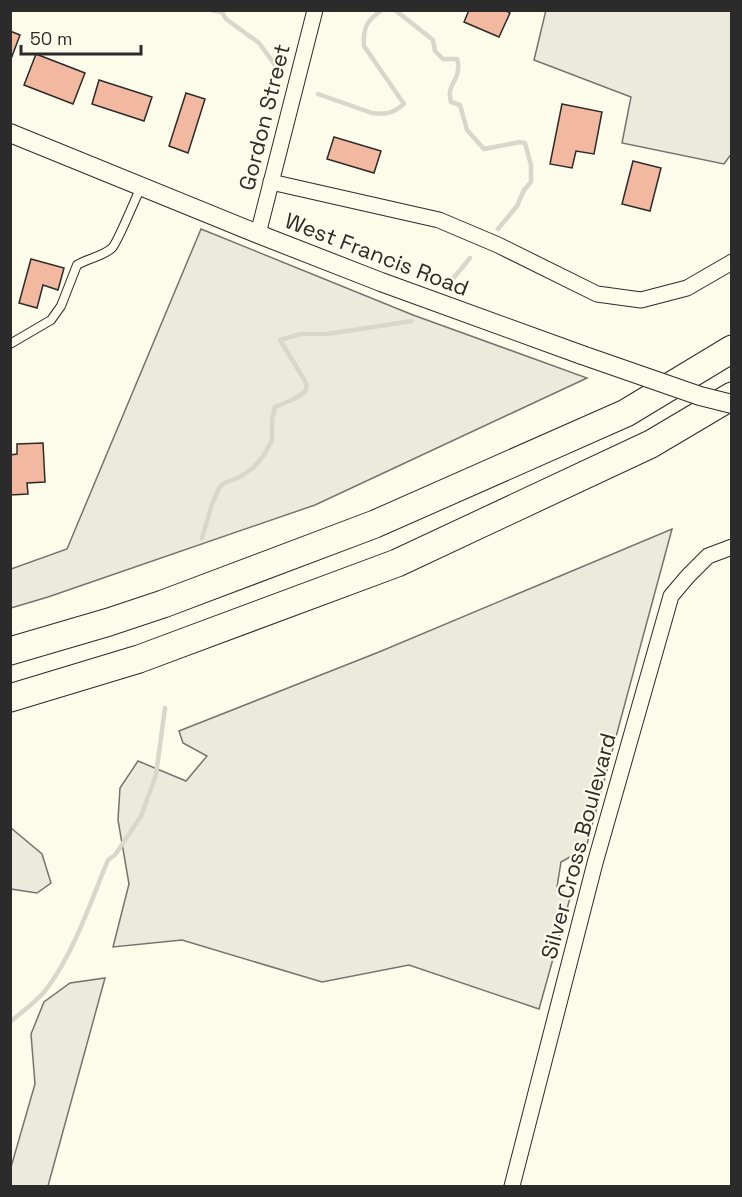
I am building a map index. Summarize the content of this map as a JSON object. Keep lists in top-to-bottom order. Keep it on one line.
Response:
{"streets":{"street":["Gordon Street","West Francis Road","Silver Cross Boulevard"]},"crossings":[["Gordon Street","West Francis Road"]],"scale_bar":"50 m"}
